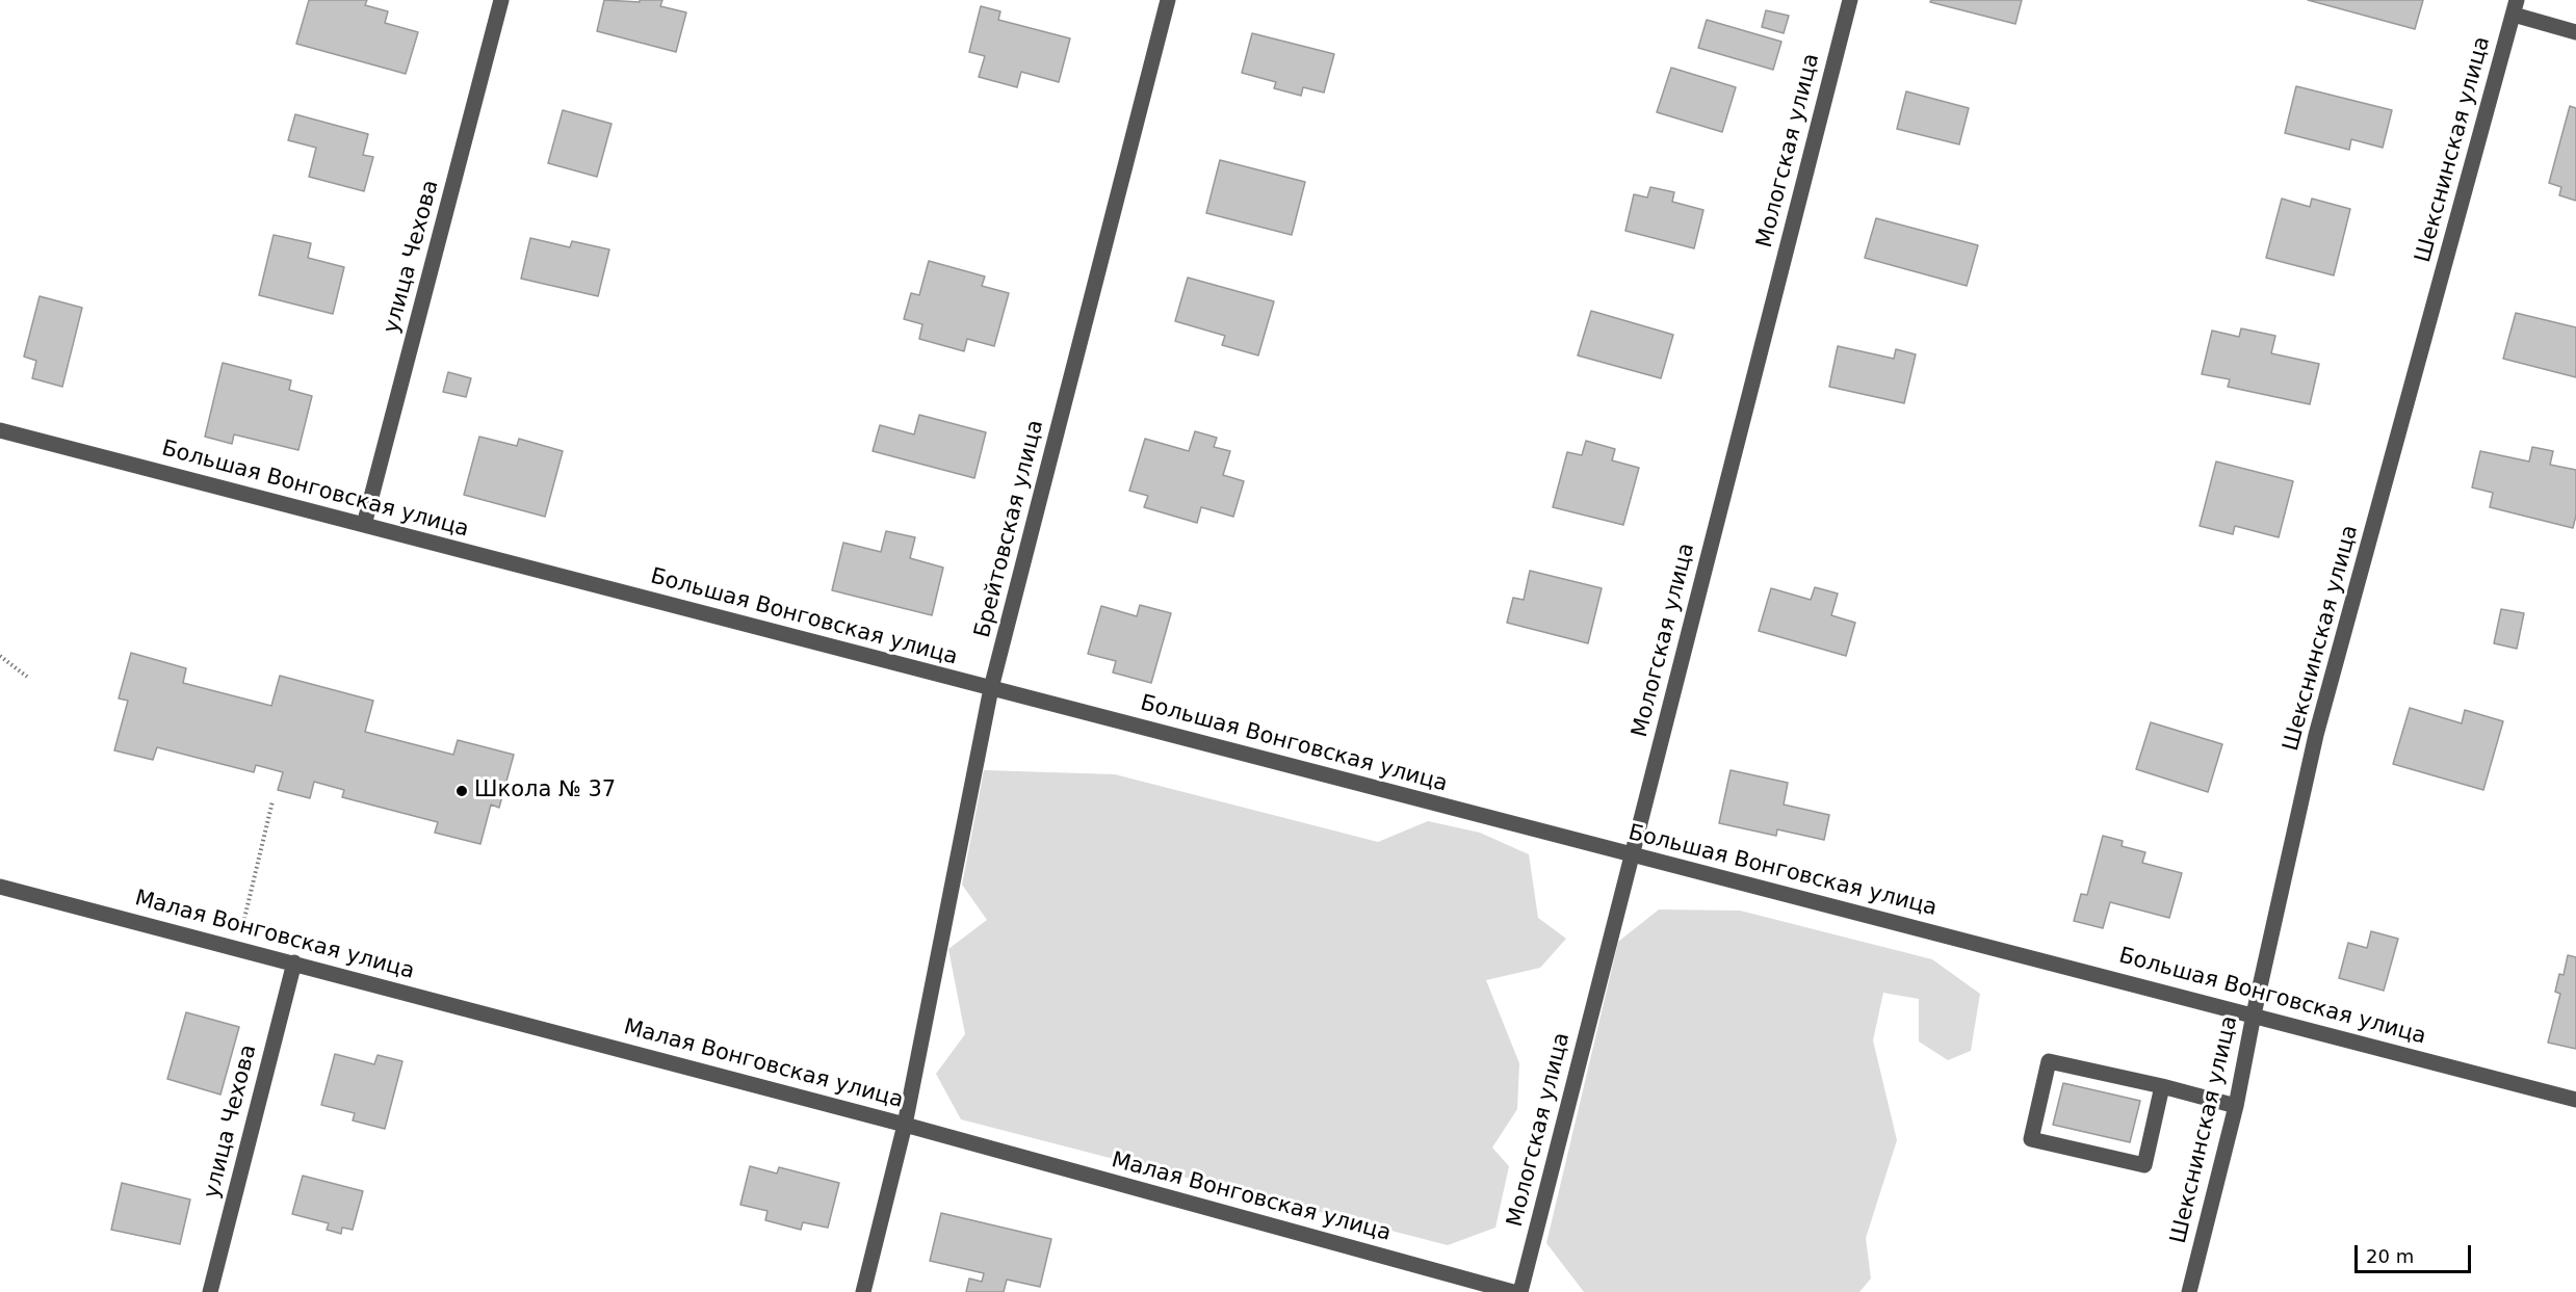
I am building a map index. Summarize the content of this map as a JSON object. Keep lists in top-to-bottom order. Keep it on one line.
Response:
{"streets":{"street":["Шекснинская улица","Мологская улица","улица Чехова","Большая Вонговская улица","Брейтовская улица","Малая Вонговская улица"]},"crossings":[["Шекснинская улица","Большая Вонговская улица"],["Мологская улица","Большая Вонговская улица"],["улица Чехова","Большая Вонговская улица"],["улица Чехова","Малая Вонговская улица"],["Большая Вонговская улица","Брейтовская улица"],["Брейтовская улица","Малая Вонговская улица"]],"places":["Школа № 37"],"scale_bar":"20 m"}
